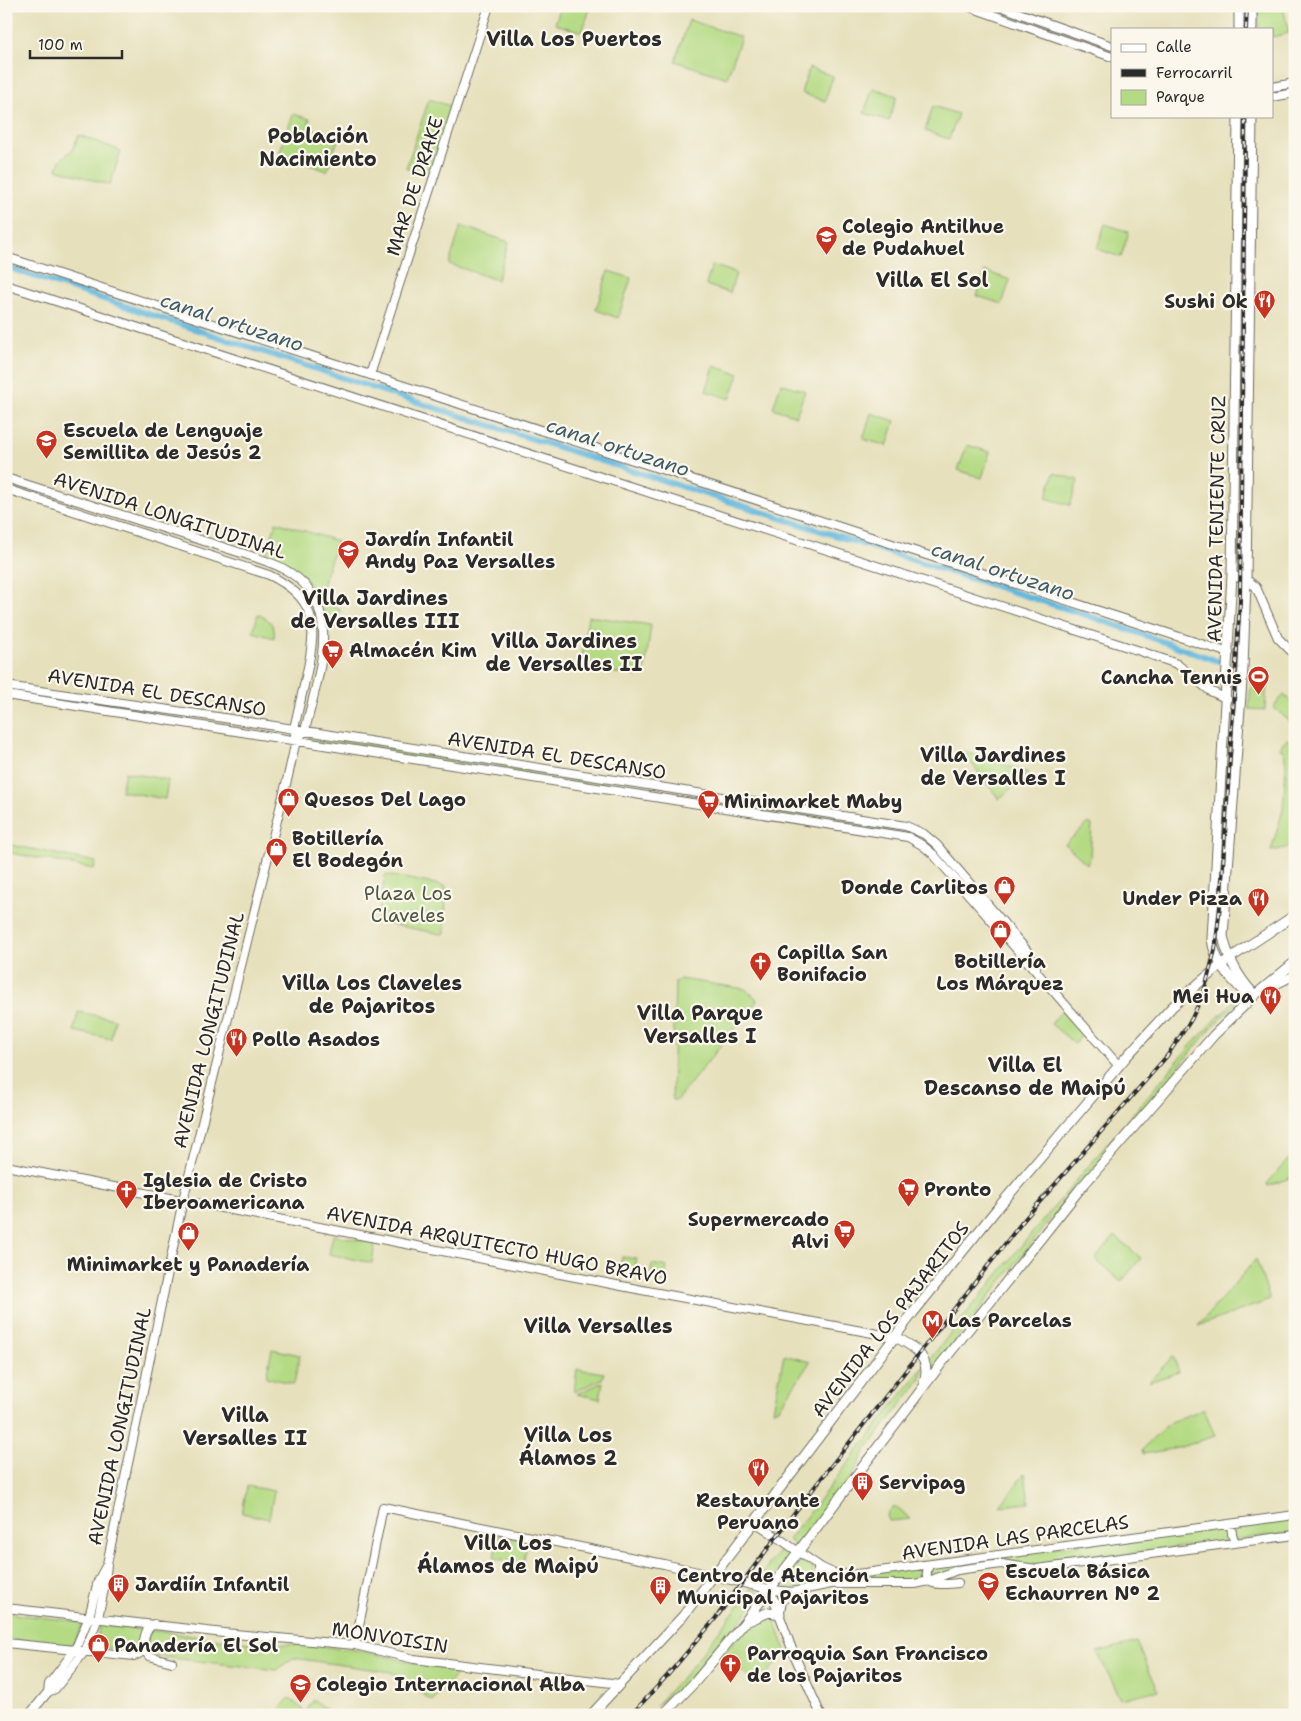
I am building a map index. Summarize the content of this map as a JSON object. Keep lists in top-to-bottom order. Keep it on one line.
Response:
{"streets":{"main road":["AVENIDA TENIENTE CRUZ","AVENIDA LOS PAJARITOS"],"street":["MAR DE DRAKE","AVENIDA LONGITUDINAL","AVENIDA EL DESCANSO","AVENIDA ARQUITECTO HUGO BRAVO","AVENIDA LAS PARCELAS","MONVOISIN"]},"crossings":[["AVENIDA LONGITUDINAL","AVENIDA EL DESCANSO"],["AVENIDA LONGITUDINAL","AVENIDA ARQUITECTO HUGO BRAVO"],["AVENIDA LONGITUDINAL","MONVOISIN"],["AVENIDA TENIENTE CRUZ","AVENIDA LOS PAJARITOS"],["AVENIDA EL DESCANSO","AVENIDA LOS PAJARITOS"],["AVENIDA ARQUITECTO HUGO BRAVO","AVENIDA LOS PAJARITOS"],["AVENIDA LOS PAJARITOS","AVENIDA LAS PARCELAS"],["AVENIDA LOS PAJARITOS","MONVOISIN"],["AVENIDA LAS PARCELAS","MONVOISIN"]],"districts":["Villa Los Puertos","Población Nacimiento","Villa El Sol","Villa Jardines de Versalles III","Villa Jardines de Versalles II","Villa Jardines de Versalles I","Villa Los Claveles de Pajaritos","Villa Parque Versalles I","Villa El Descanso de Maipú","Villa Versalles","Villa Versalles II","Villa Los Álamos 2","Villa Los Álamos de Maipú"],"water":["canal ortuzano"],"parks":["Plaza Los Claveles"],"places":{"school or university":["Colegio Antilhue de Pudahuel","Escuela de Lenguaje Semillita de Jesús 2","Jardín Infantil Andy Paz Versalles","Escuela Básica Echaurren Nº 2","Colegio Internacional Alba"],"restaurant":["Sushi Ok","Under Pizza","Mei Hua","Pollo Asados","Restaurante Peruano"],"supermarket":["Almacén Kim","Minimarket Maby","Pronto","Supermercado Alvi"],"sports":["Cancha Tennis"],"shop":["Quesos Del Lago","Botillería El Bodegón","Donde Carlitos","Botillería Los Márquez","Minimarket y Panadería","Panadería El Sol"],"church":["Capilla San Bonifacio","Iglesia de Cristo Iberoamericana","Parroquia San Francisco de los Pajaritos"],"metro station":["Las Parcelas"],"building":["Servipag","Jardiín Infantil","Centro de Atención Municipal Pajaritos"]},"legend":["Calle","Ferrocarril","Parque"],"scale_bar":"100 m"}
